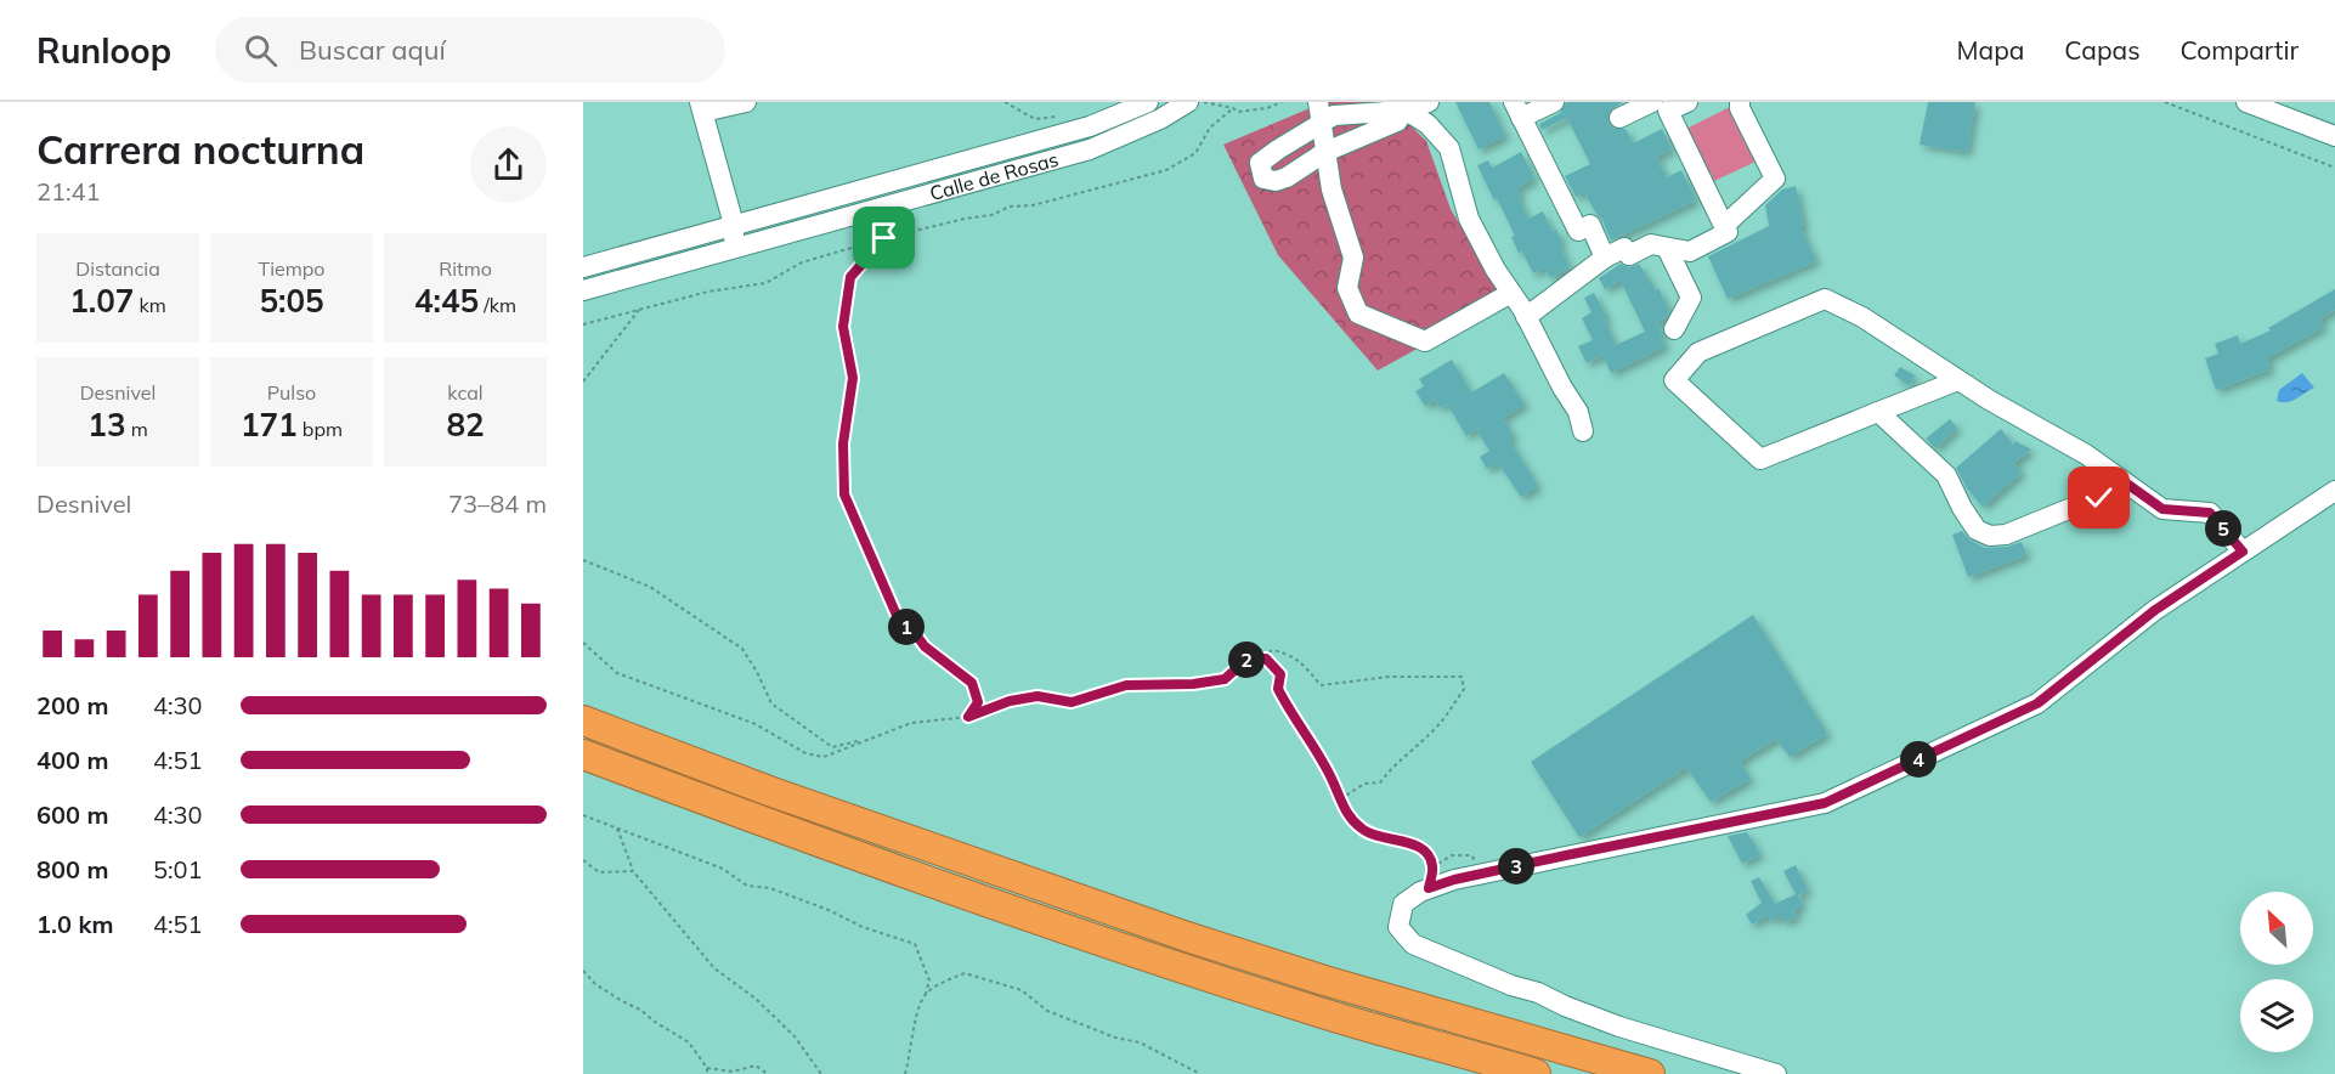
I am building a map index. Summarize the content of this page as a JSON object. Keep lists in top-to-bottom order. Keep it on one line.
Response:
{"streets":{"street":["Calle de Rosas"]},"north":"top left","page":{"header":"Runloop","search":"Buscar aquí","nav":["Mapa","Capas","Compartir"],"heading":["Carrera nocturna","21:41"],"stats":[["Distancia","1.07 km"],["Tiempo","5:05"],["Ritmo","4:45 /km"],["Desnivel","13 m"],["Pulso","171 bpm"],["kcal","82"]],"chart":["Desnivel","73–84 m"],"pins":["5","1","2","4","3"],"list":[{"name":"200 m","note":"4:30"},{"name":"400 m","note":"4:51"},{"name":"600 m","note":"4:30"},{"name":"800 m","note":"5:01"},{"name":"1.0 km","note":"4:51"}]}}
